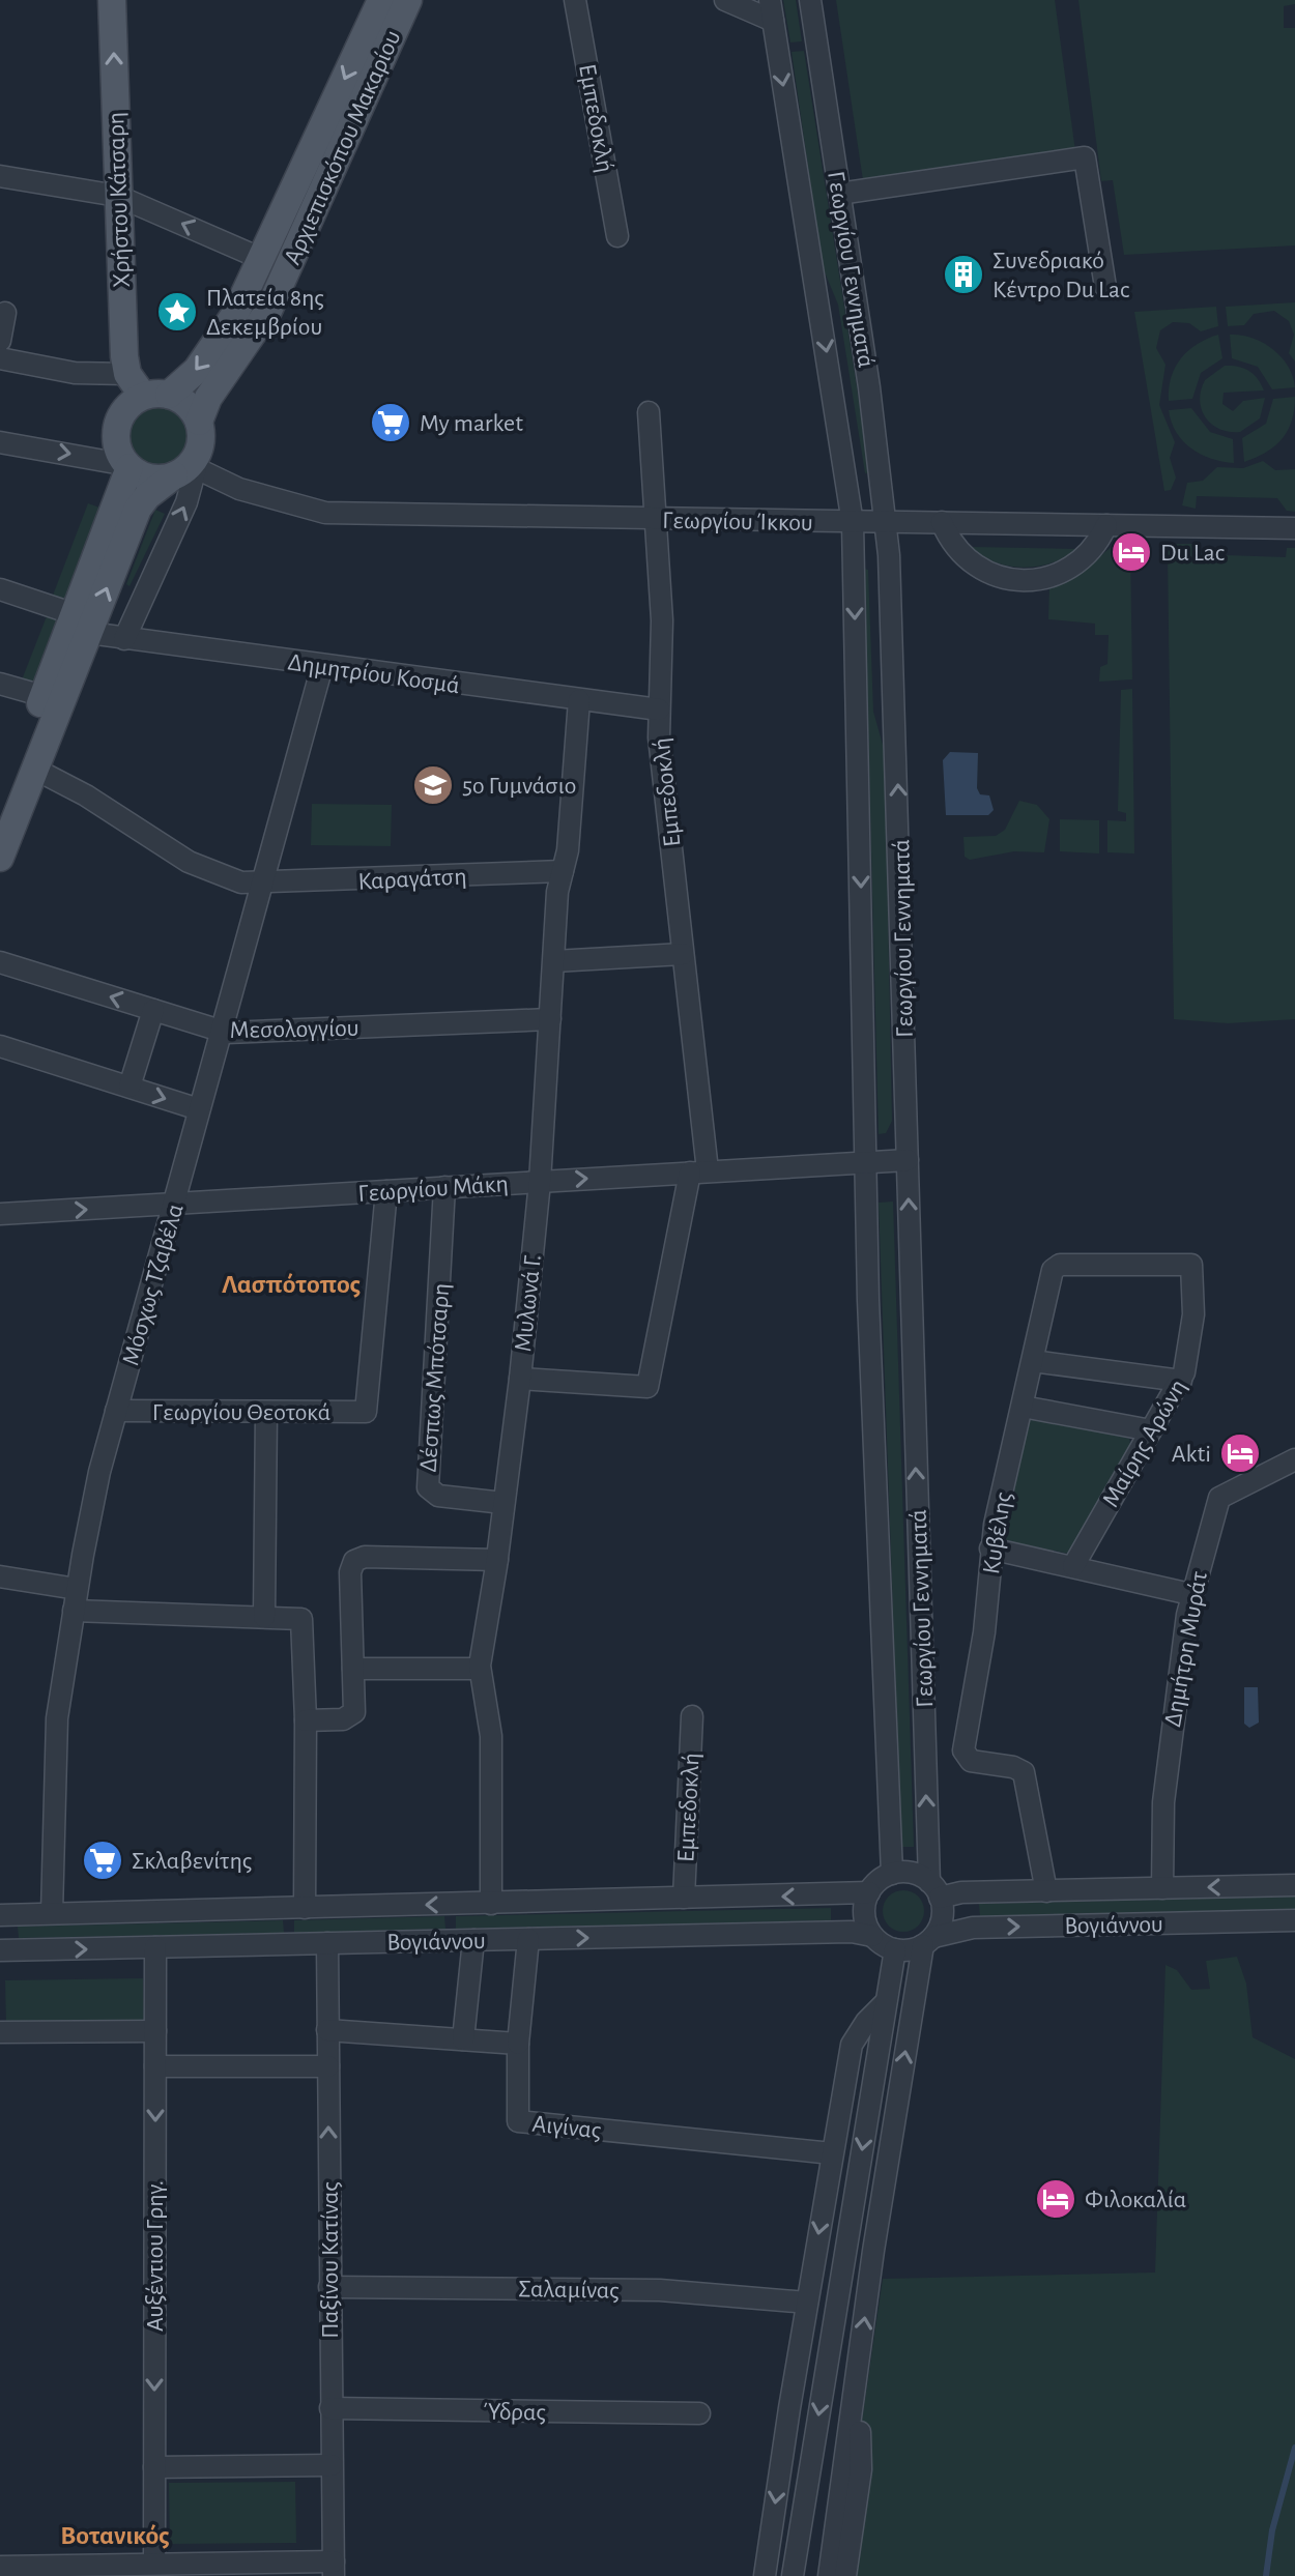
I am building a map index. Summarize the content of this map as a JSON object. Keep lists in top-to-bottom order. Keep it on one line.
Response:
{"streets":{"main road":["Αρχιεπισκόπου Μακαρίου","Χρήστου Κάτσαρη"],"street":["Εμπεδοκλή","Γεωργίου Γεννηματά","Γεωργίου Ίκκου","Δημητρίου Κοσμά","Καραγάτση","Μεσολογγίου","Γεωργίου Μάκη","Μόσχως Τζαβέλα","Μυλωνά Γ.","Δέσπως Μπότσαρη","Γεωργίου Θεοτοκά","Μαίρης Αρώνη","Κυβέλης","Δημήτρη Μυράτ","Βογιάννου","Αιγίνας","Αυξέντιου Γρηγ.","Παξίνου Κατίνας","Σαλαμίνας","Ύδρας"]},"crossings":[["Εμπεδοκλή","Γεωργίου Ίκκου"],["Εμπεδοκλή","Δημητρίου Κοσμά"],["Εμπεδοκλή","Γεωργίου Μάκη"],["Εμπεδοκλή","Μυλωνά Γ."],["Εμπεδοκλή","Βογιάννου"],["Αρχιεπισκόπου Μακαρίου","Χρήστου Κάτσαρη"],["Αρχιεπισκόπου Μακαρίου","Γεωργίου Ίκκου"],["Χρήστου Κάτσαρη","Γεωργίου Ίκκου"],["Γεωργίου Γεννηματά","Γεωργίου Ίκκου"],["Γεωργίου Γεννηματά","Γεωργίου Μάκη"],["Γεωργίου Γεννηματά","Βογιάννου"],["Δημητρίου Κοσμά","Μόσχως Τζαβέλα"],["Δημητρίου Κοσμά","Μυλωνά Γ."],["Καραγάτση","Μόσχως Τζαβέλα"],["Καραγάτση","Μυλωνά Γ."],["Μεσολογγίου","Μόσχως Τζαβέλα"],["Μεσολογγίου","Μυλωνά Γ."],["Γεωργίου Μάκη","Μόσχως Τζαβέλα"],["Γεωργίου Μάκη","Μυλωνά Γ."],["Γεωργίου Μάκη","Δέσπως Μπότσαρη"],["Γεωργίου Μάκη","Γεωργίου Θεοτοκά"],["Μόσχως Τζαβέλα","Γεωργίου Θεοτοκά"],["Μόσχως Τζαβέλα","Βογιάννου"],["Μυλωνά Γ.","Δέσπως Μπότσαρη"],["Μυλωνά Γ.","Βογιάννου"],["Μαίρης Αρώνη","Κυβέλης"],["Κυβέλης","Βογιάννου"],["Δημήτρη Μυράτ","Βογιάννου"],["Βογιάννου","Αυξέντιου Γρηγ."],["Βογιάννου","Παξίνου Κατίνας"],["Παξίνου Κατίνας","Σαλαμίνας"],["Παξίνου Κατίνας","Ύδρας"]],"one_way":["Χρήστου Κάτσαρη","Αυξέντιου Γρηγ.","Παξίνου Κατίνας"],"districts":["Λασπότοπος","Βοτανικός"],"places":{"building":["Συνεδριακό Κέντρο Du Lac"],"place":["Πλατεία 8ης Δεκεμβρίου"],"supermarket":["My market","Σκλαβενίτης"],"hotel":["Du Lac","Akti","Φιλοκαλία"],"school or university":["5ο Γυμνάσιο"]}}
